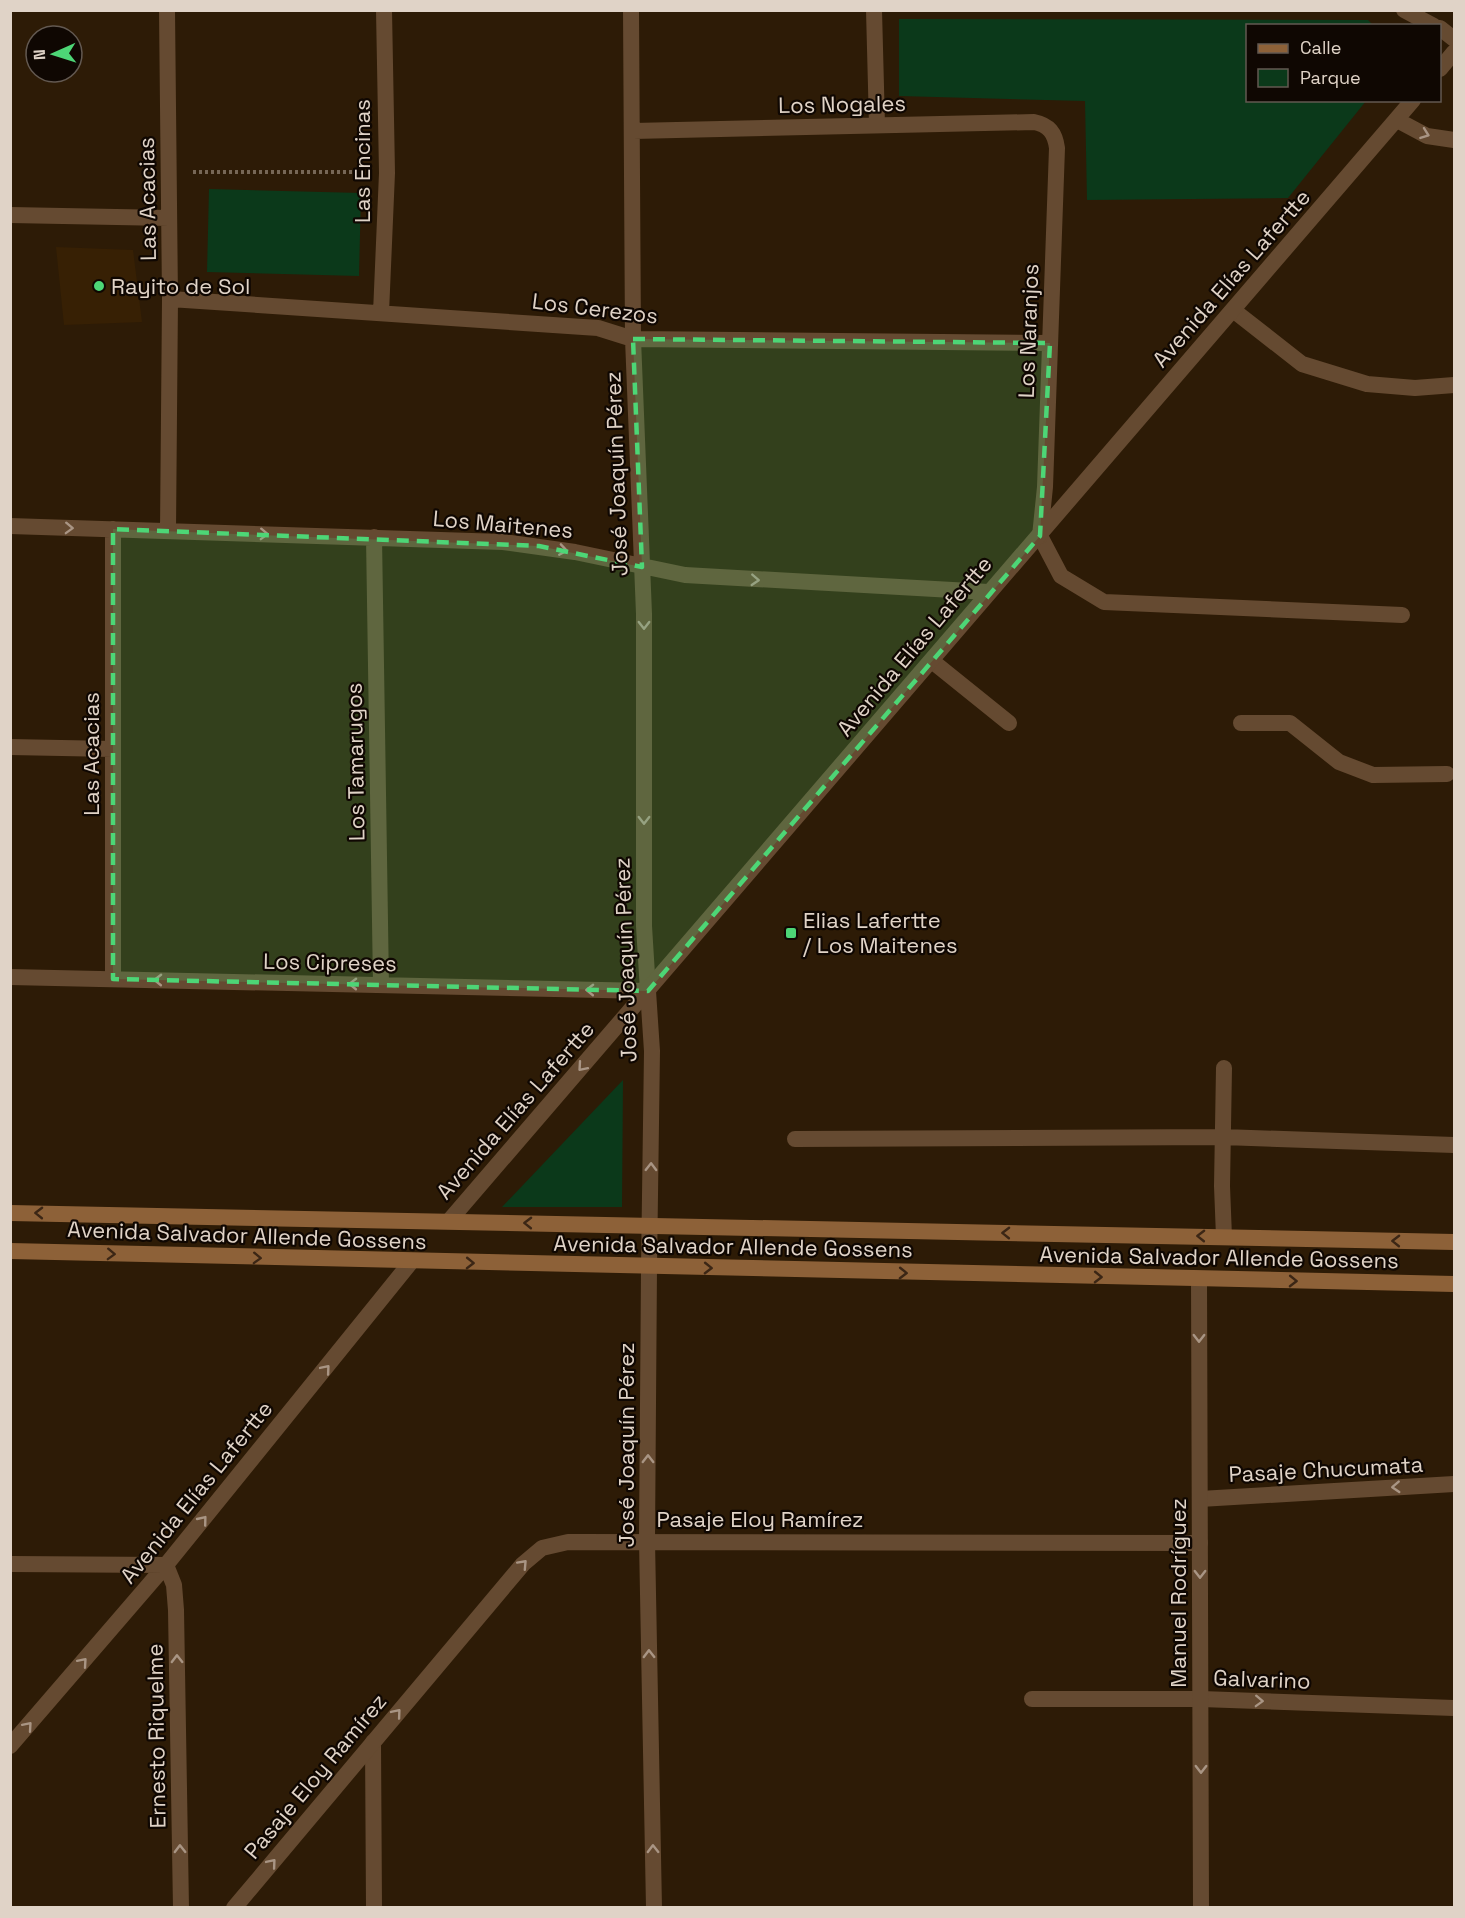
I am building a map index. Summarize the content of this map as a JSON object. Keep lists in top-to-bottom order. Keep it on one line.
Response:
{"streets":{"main road":["Avenida Salvador Allende Gossens"],"street":["Los Nogales","Las Encinas","Las Acacias","Avenida Elías Lafertte","Los Cerezos","Los Naranjos","José Joaquín Pérez","Los Maitenes","Los Tamarugos","Los Cipreses","Pasaje Chucumata","Pasaje Eloy Ramírez","Manuel Rodríguez","Galvarino","Ernesto Riquelme"]},"crossings":[["Los Nogales","Los Naranjos"],["Los Nogales","José Joaquín Pérez"],["Las Encinas","Los Cerezos"],["Las Acacias","Los Cerezos"],["Las Acacias","Los Maitenes"],["Las Acacias","Los Cipreses"],["Avenida Elías Lafertte","Los Naranjos"],["Avenida Elías Lafertte","José Joaquín Pérez"],["Avenida Elías Lafertte","Los Maitenes"],["Avenida Elías Lafertte","Los Cipreses"],["Avenida Elías Lafertte","Avenida Salvador Allende Gossens"],["Avenida Elías Lafertte","Ernesto Riquelme"],["Los Cerezos","Los Naranjos"],["Los Cerezos","José Joaquín Pérez"],["José Joaquín Pérez","Los Maitenes"],["José Joaquín Pérez","Los Cipreses"],["José Joaquín Pérez","Avenida Salvador Allende Gossens"],["José Joaquín Pérez","Pasaje Eloy Ramírez"],["Los Maitenes","Los Tamarugos"],["Los Tamarugos","Los Cipreses"],["Avenida Salvador Allende Gossens","Manuel Rodríguez"],["Pasaje Chucumata","Manuel Rodríguez"],["Pasaje Eloy Ramírez","Manuel Rodríguez"],["Manuel Rodríguez","Galvarino"]],"one_way":["Los Maitenes","Los Cipreses","Pasaje Chucumata","Pasaje Eloy Ramírez","Manuel Rodríguez","Galvarino","Ernesto Riquelme"],"places":{"other":["Rayito de Sol"],"transit":["Elias Lafertte / Los Maitenes"]},"legend":["Calle","Parque"],"north":"left"}
